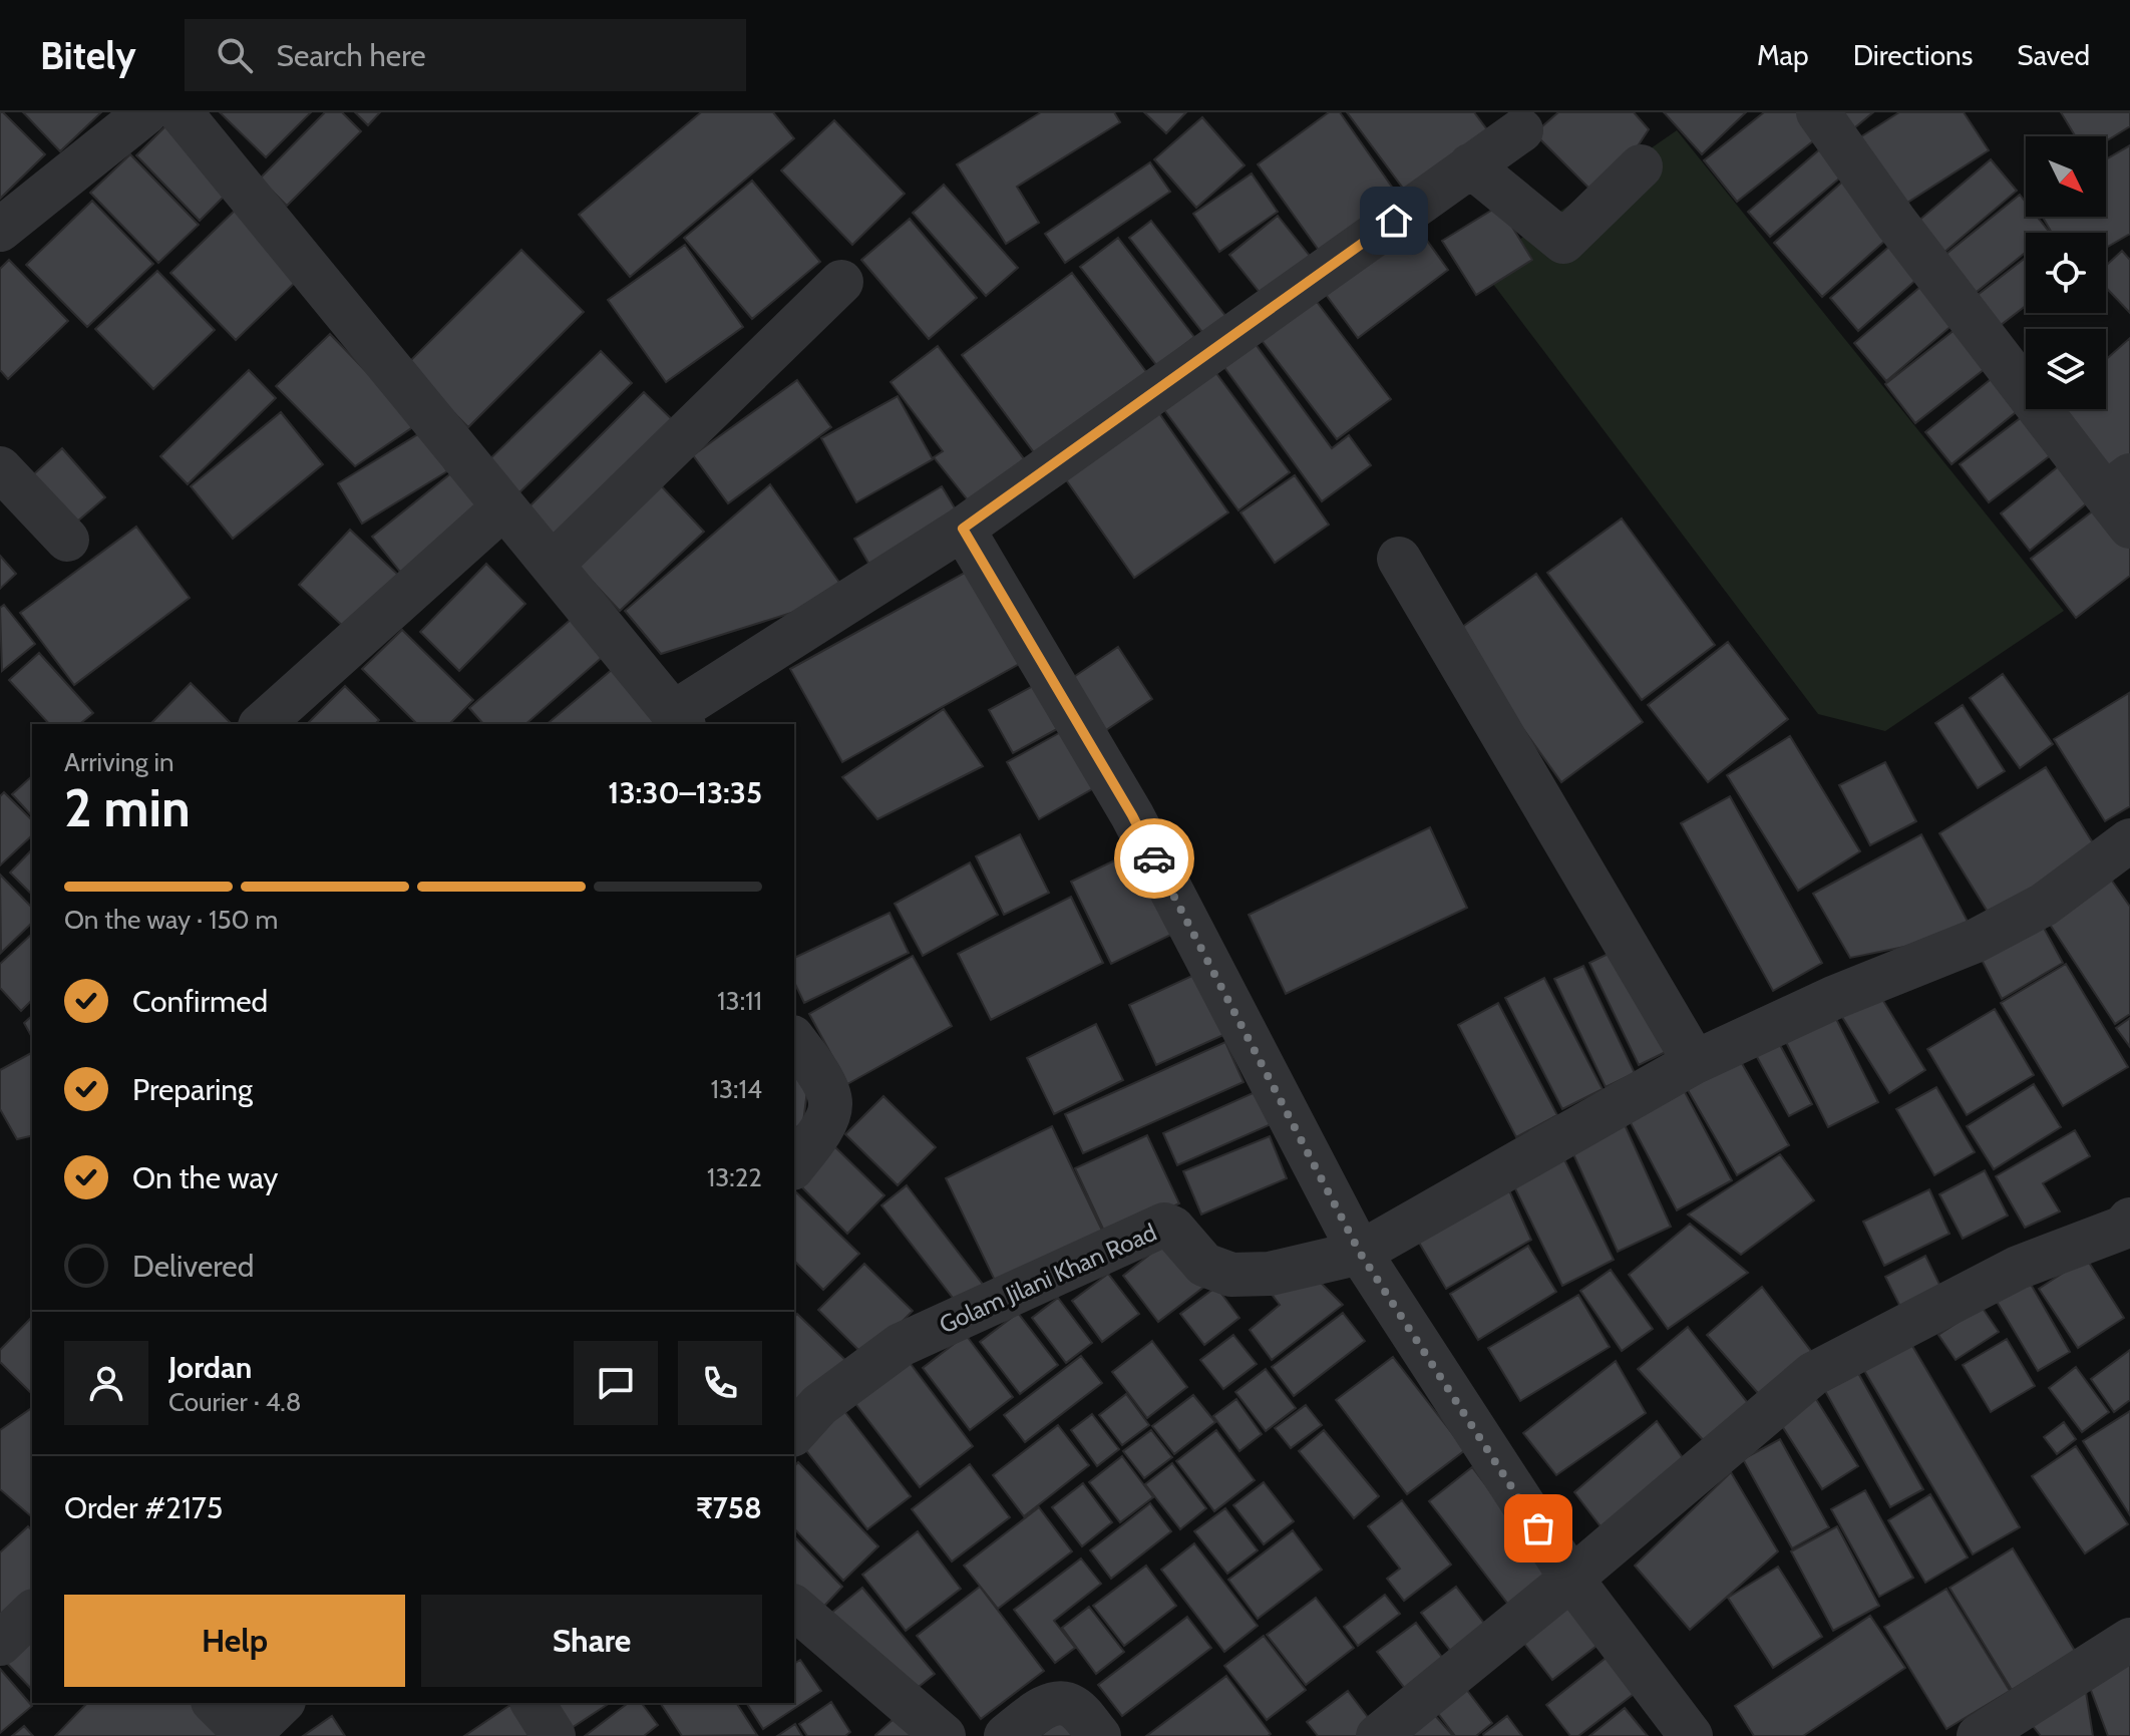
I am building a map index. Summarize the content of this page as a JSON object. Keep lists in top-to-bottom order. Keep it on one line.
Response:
{"streets":{"street":["Golam Jilani Khan Road"]},"north":"bottom right","page":{"header":"Bitely","search":"Search here","nav":["Map","Directions","Saved"],"heading":["2 min","Arriving in","13:30–13:35"],"panel":["Jordan","Courier · 4.8","Order #2175","₹758"],"bar":"On the way · 150 m","list":[["Confirmed","13:11"],["Preparing","13:14"],["On the way","13:22"],"Delivered"],"buttons":["Help","Share"]}}
